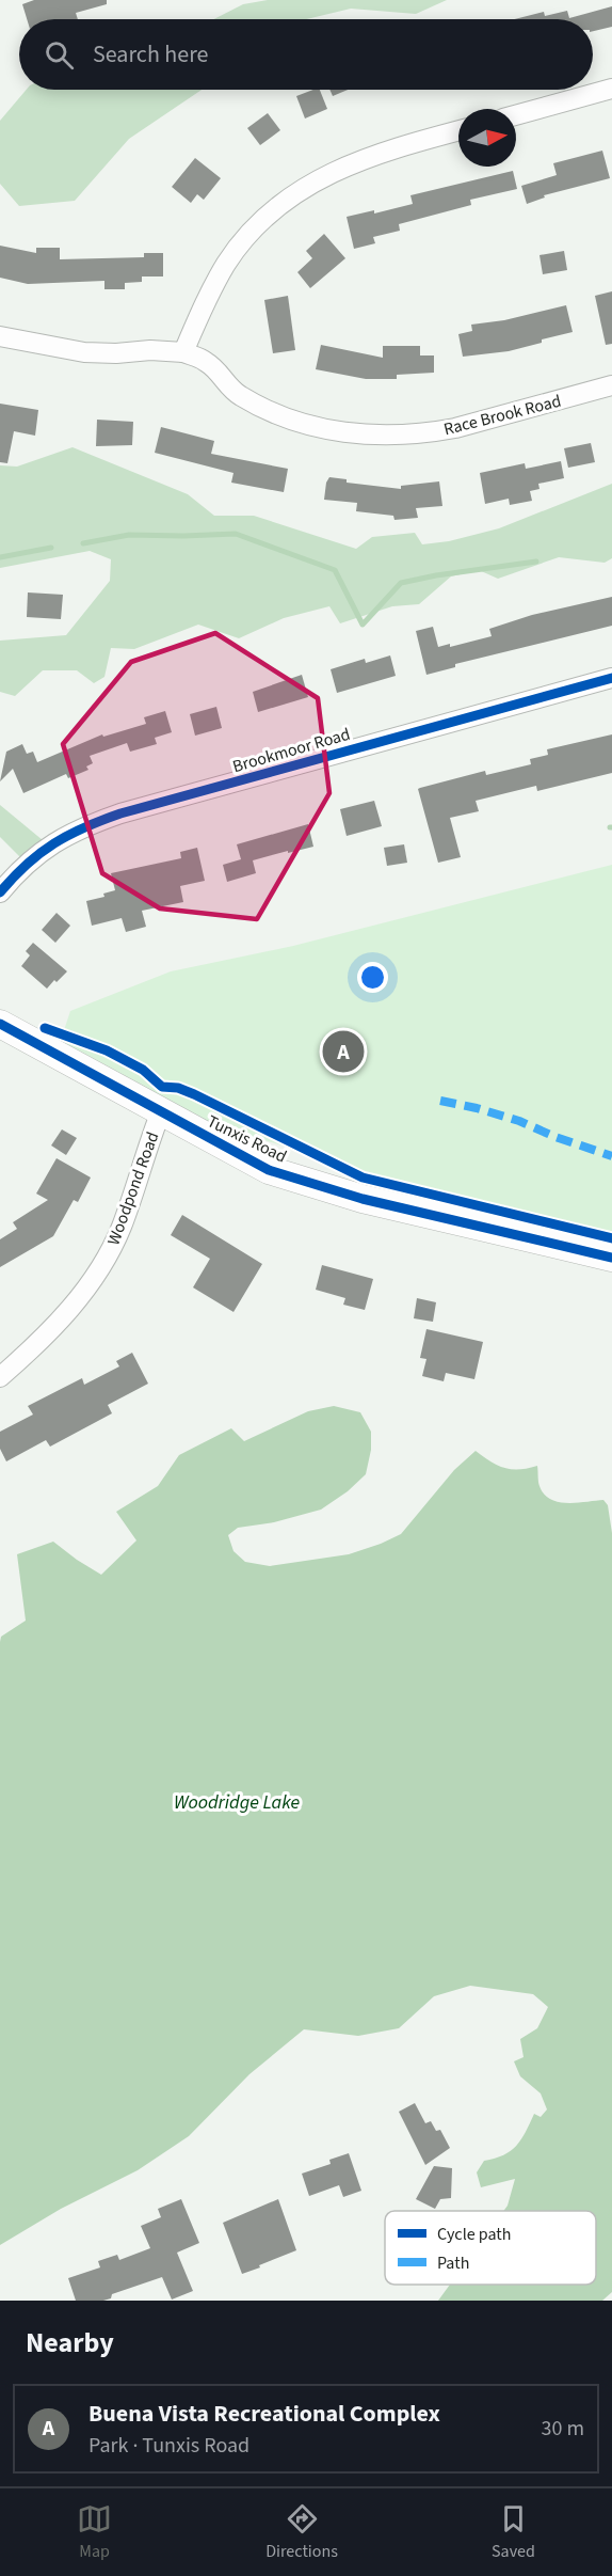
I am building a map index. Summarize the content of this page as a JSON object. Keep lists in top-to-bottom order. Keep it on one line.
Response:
{"streets":{"street":["Race Brook Road","Brookmoor Road","Tunxis Road","Woodpond Road"]},"crossings":[["Tunxis Road","Woodpond Road"]],"water":["Woodridge Lake"],"legend":["Cycle path","Path"],"north":"right","page":{"search":"Search here","pins":"A","heading":"Nearby","list":[{"mark":"A","name":"Buena Vista Recreational Complex","note":"Park · Tunxis Road","value":"30 m"}],"nav":["Map","Directions","Saved"]}}
